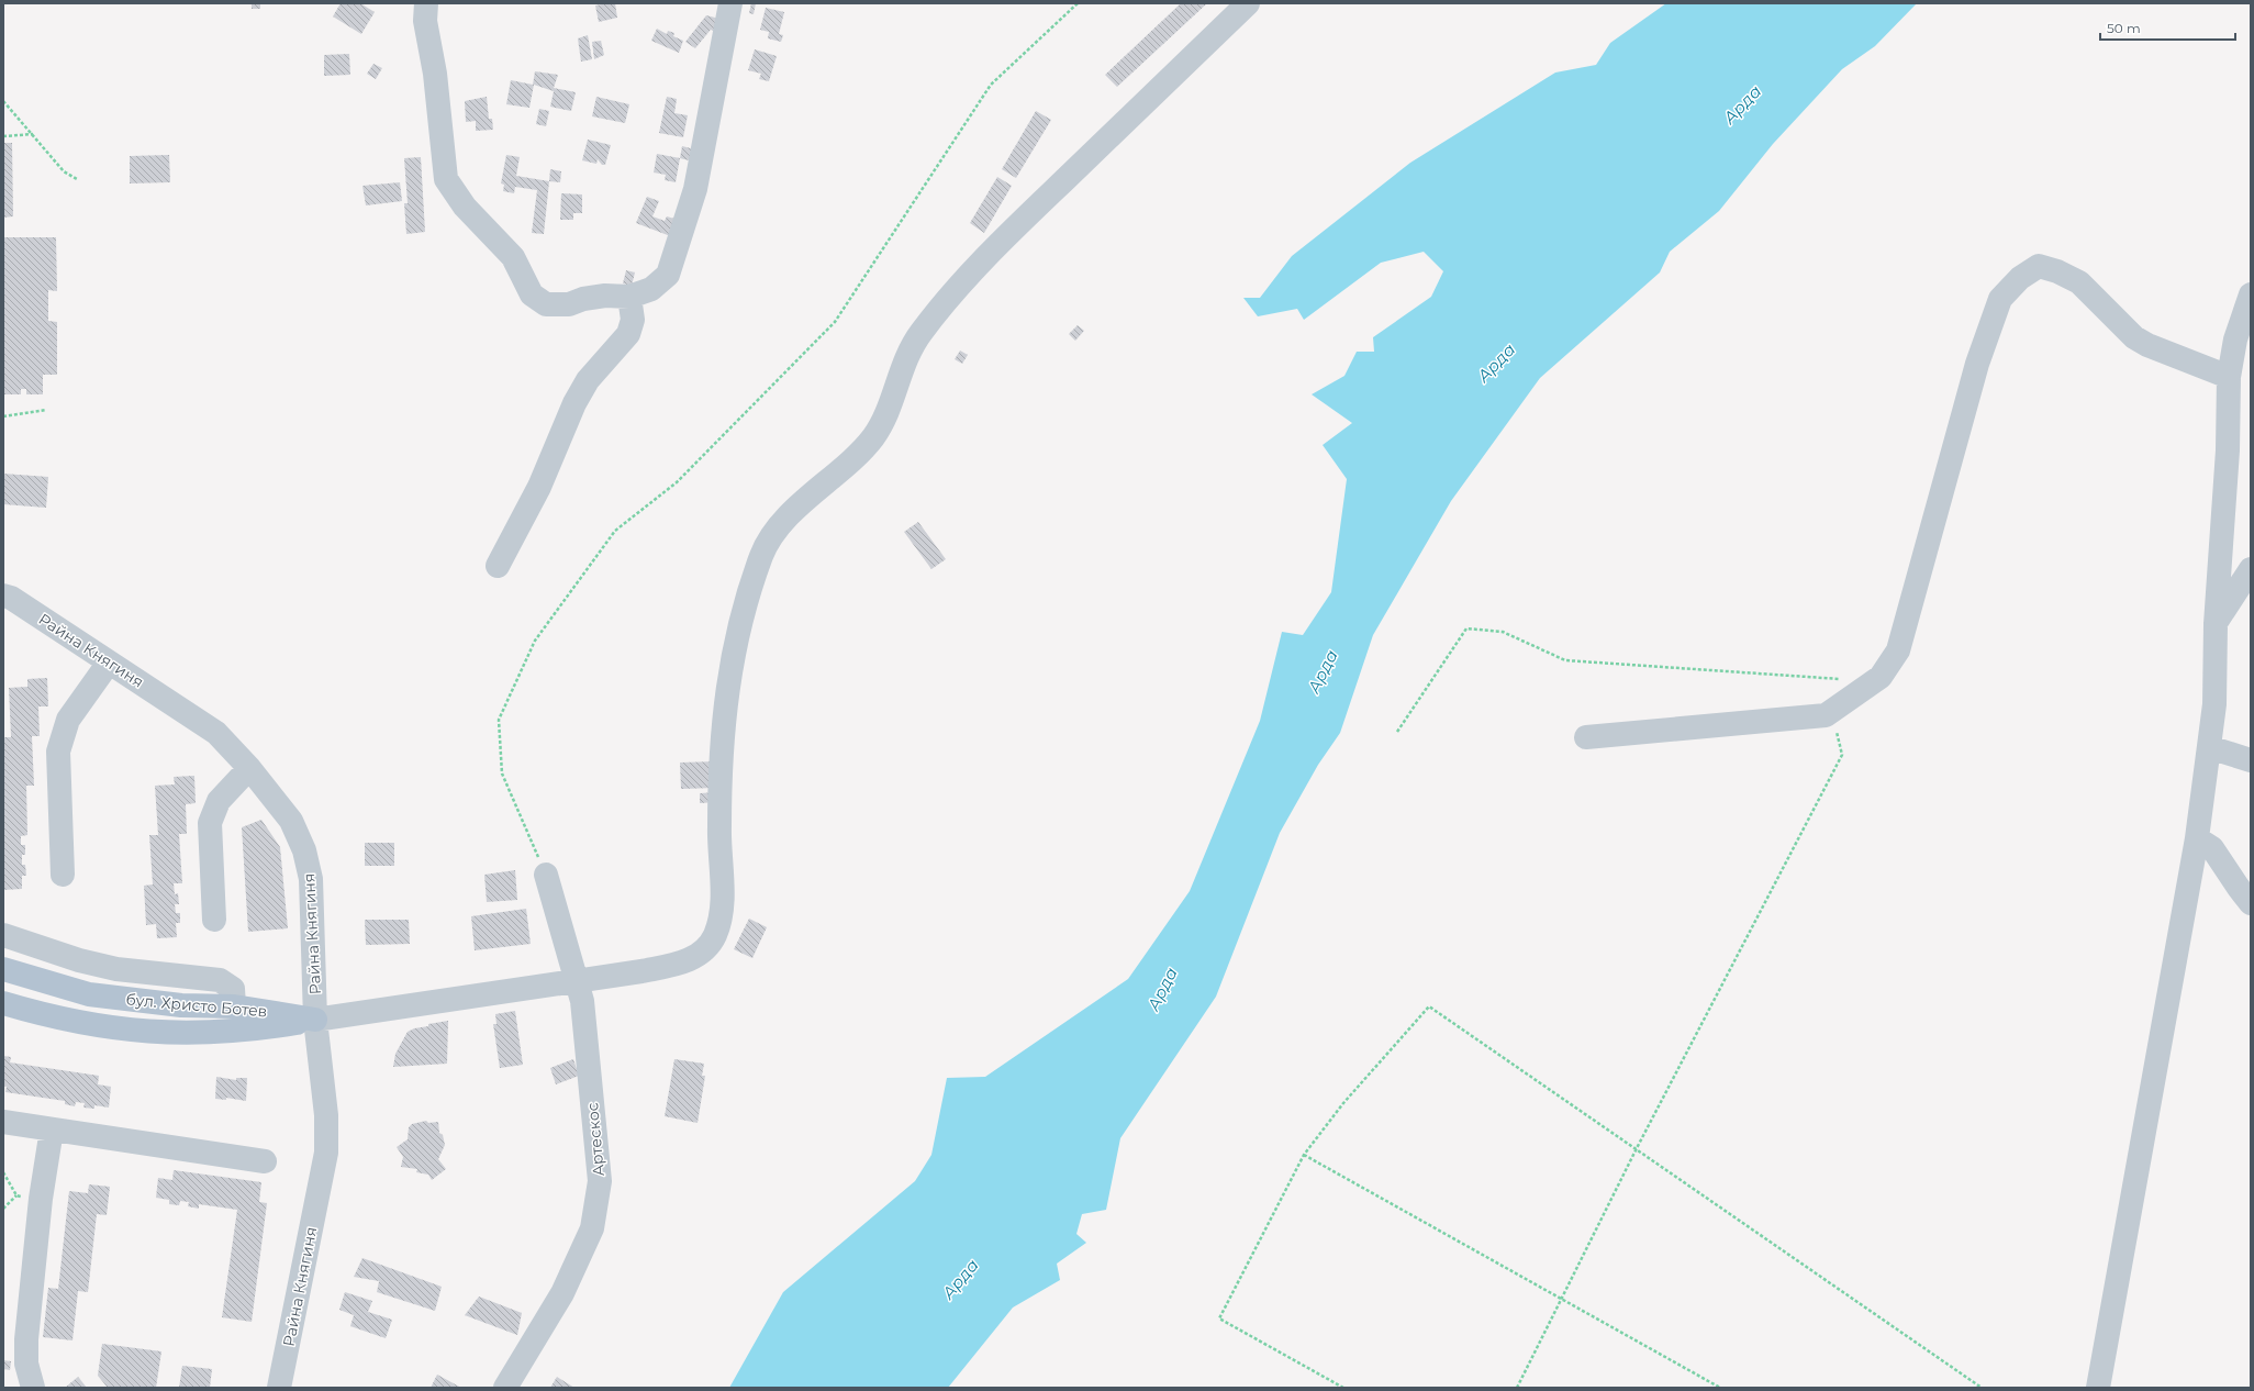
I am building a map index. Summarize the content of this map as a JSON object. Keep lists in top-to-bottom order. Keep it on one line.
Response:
{"streets":{"main road":["бул. Христо Ботев"],"street":["Райна Княгиня","Артескос"]},"crossings":[["Райна Княгиня","бул. Христо Ботев"]],"water":["Арда"],"scale_bar":"50 m"}
